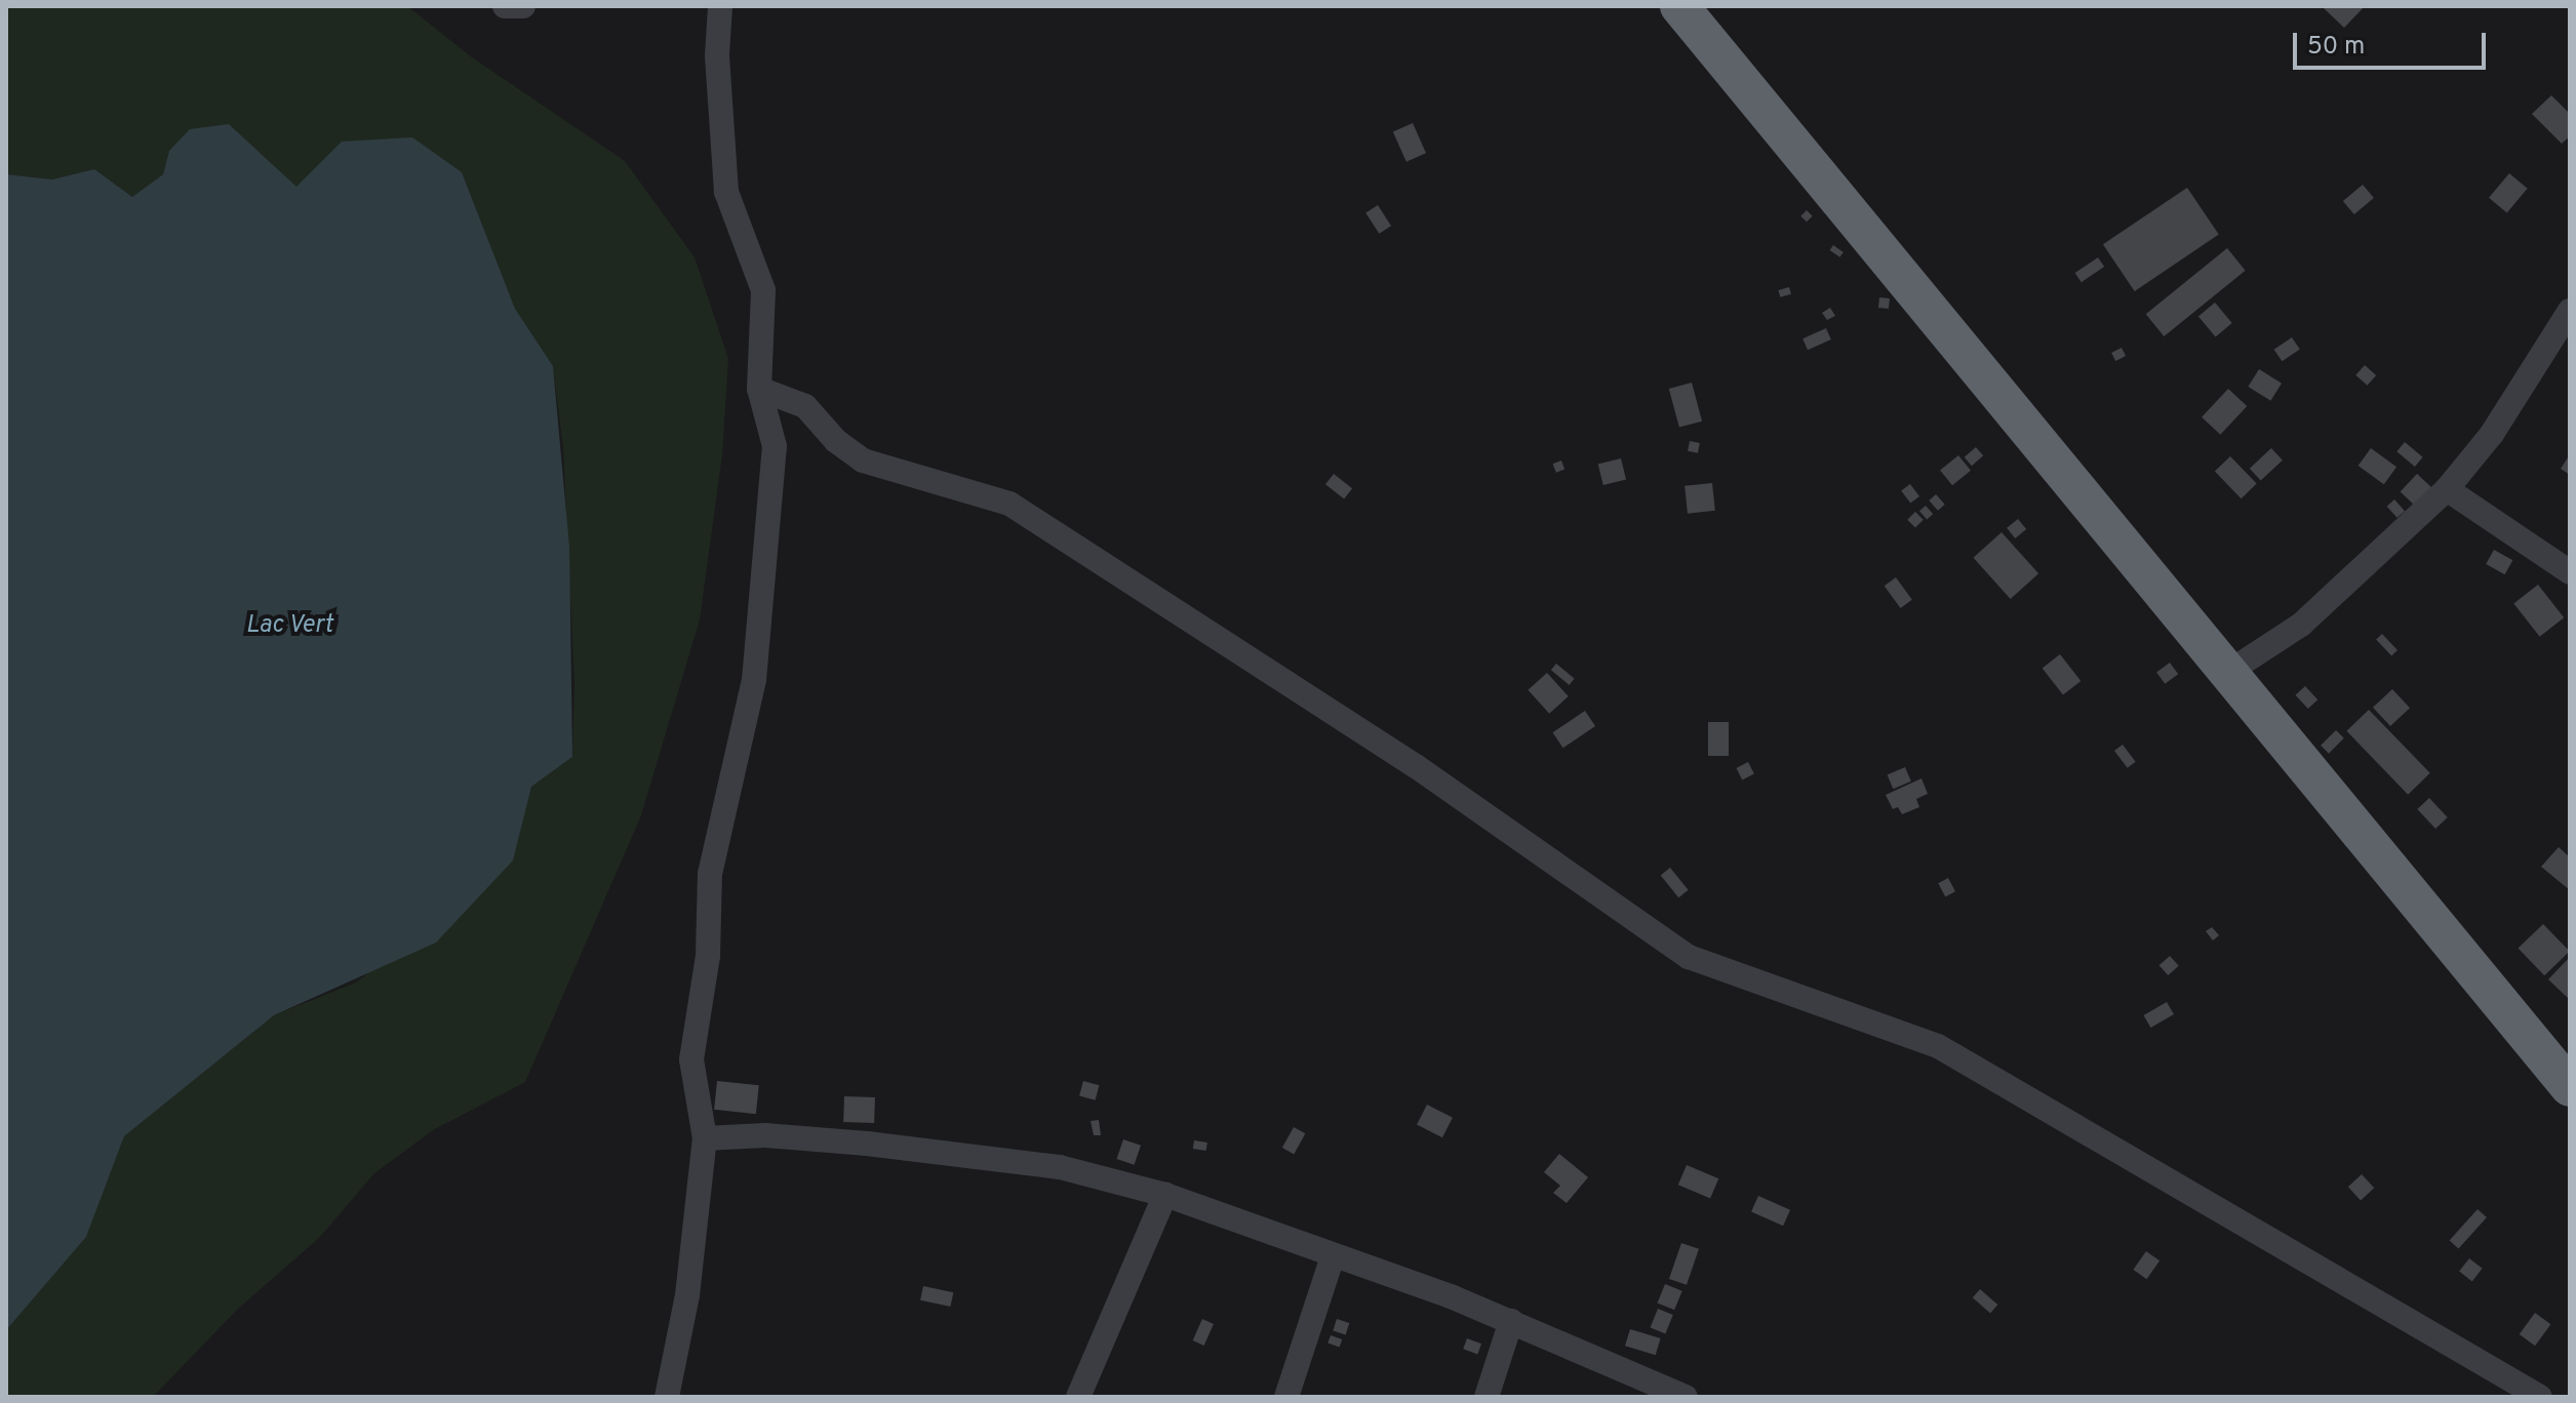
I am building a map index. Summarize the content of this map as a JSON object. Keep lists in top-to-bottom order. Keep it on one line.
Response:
{"water":["Lac Vert"],"scale_bar":"50 m"}
